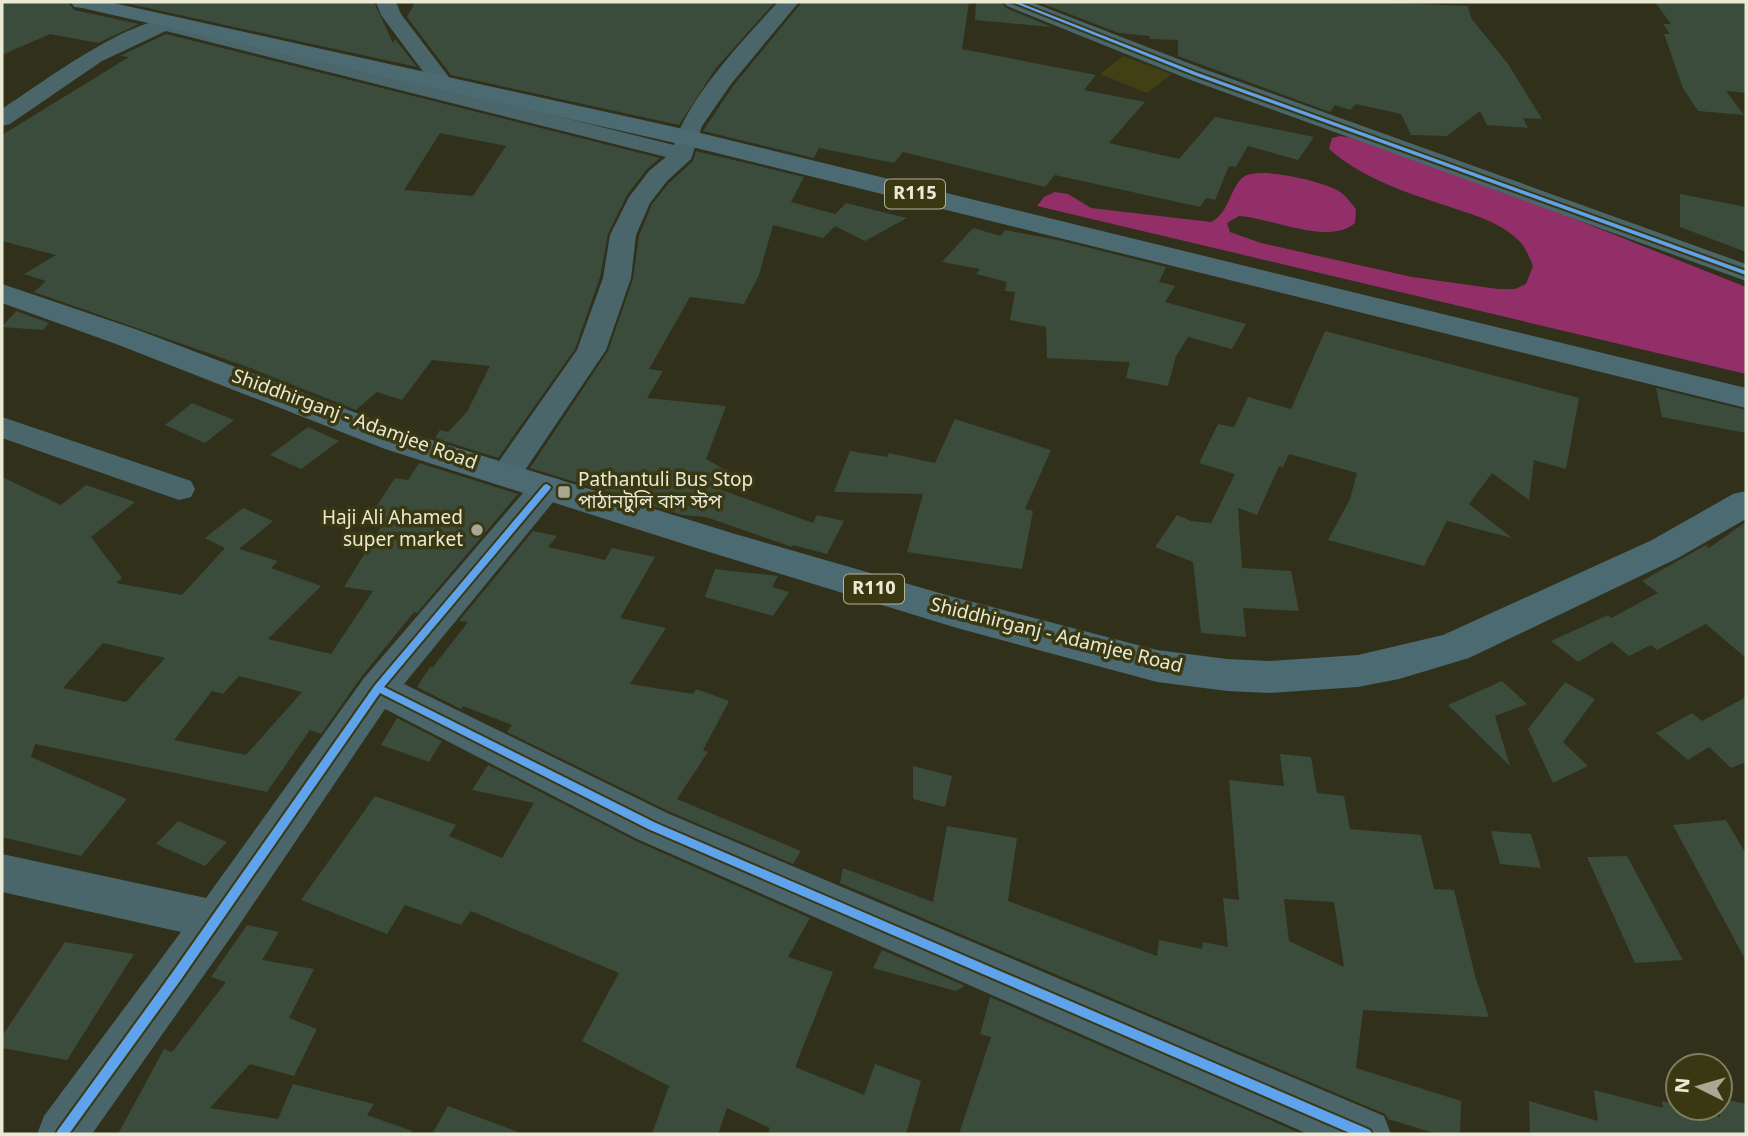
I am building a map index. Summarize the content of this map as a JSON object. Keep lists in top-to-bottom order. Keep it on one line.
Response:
{"streets":{"main road":["R115","Shiddhirganj - Adamjee Road","R110"]},"places":{"transit":["Pathantuli Bus Stop পাঠানটুলি বাস স্টপ"],"other":["Haji Ali Ahamed super market"]},"north":"left"}
